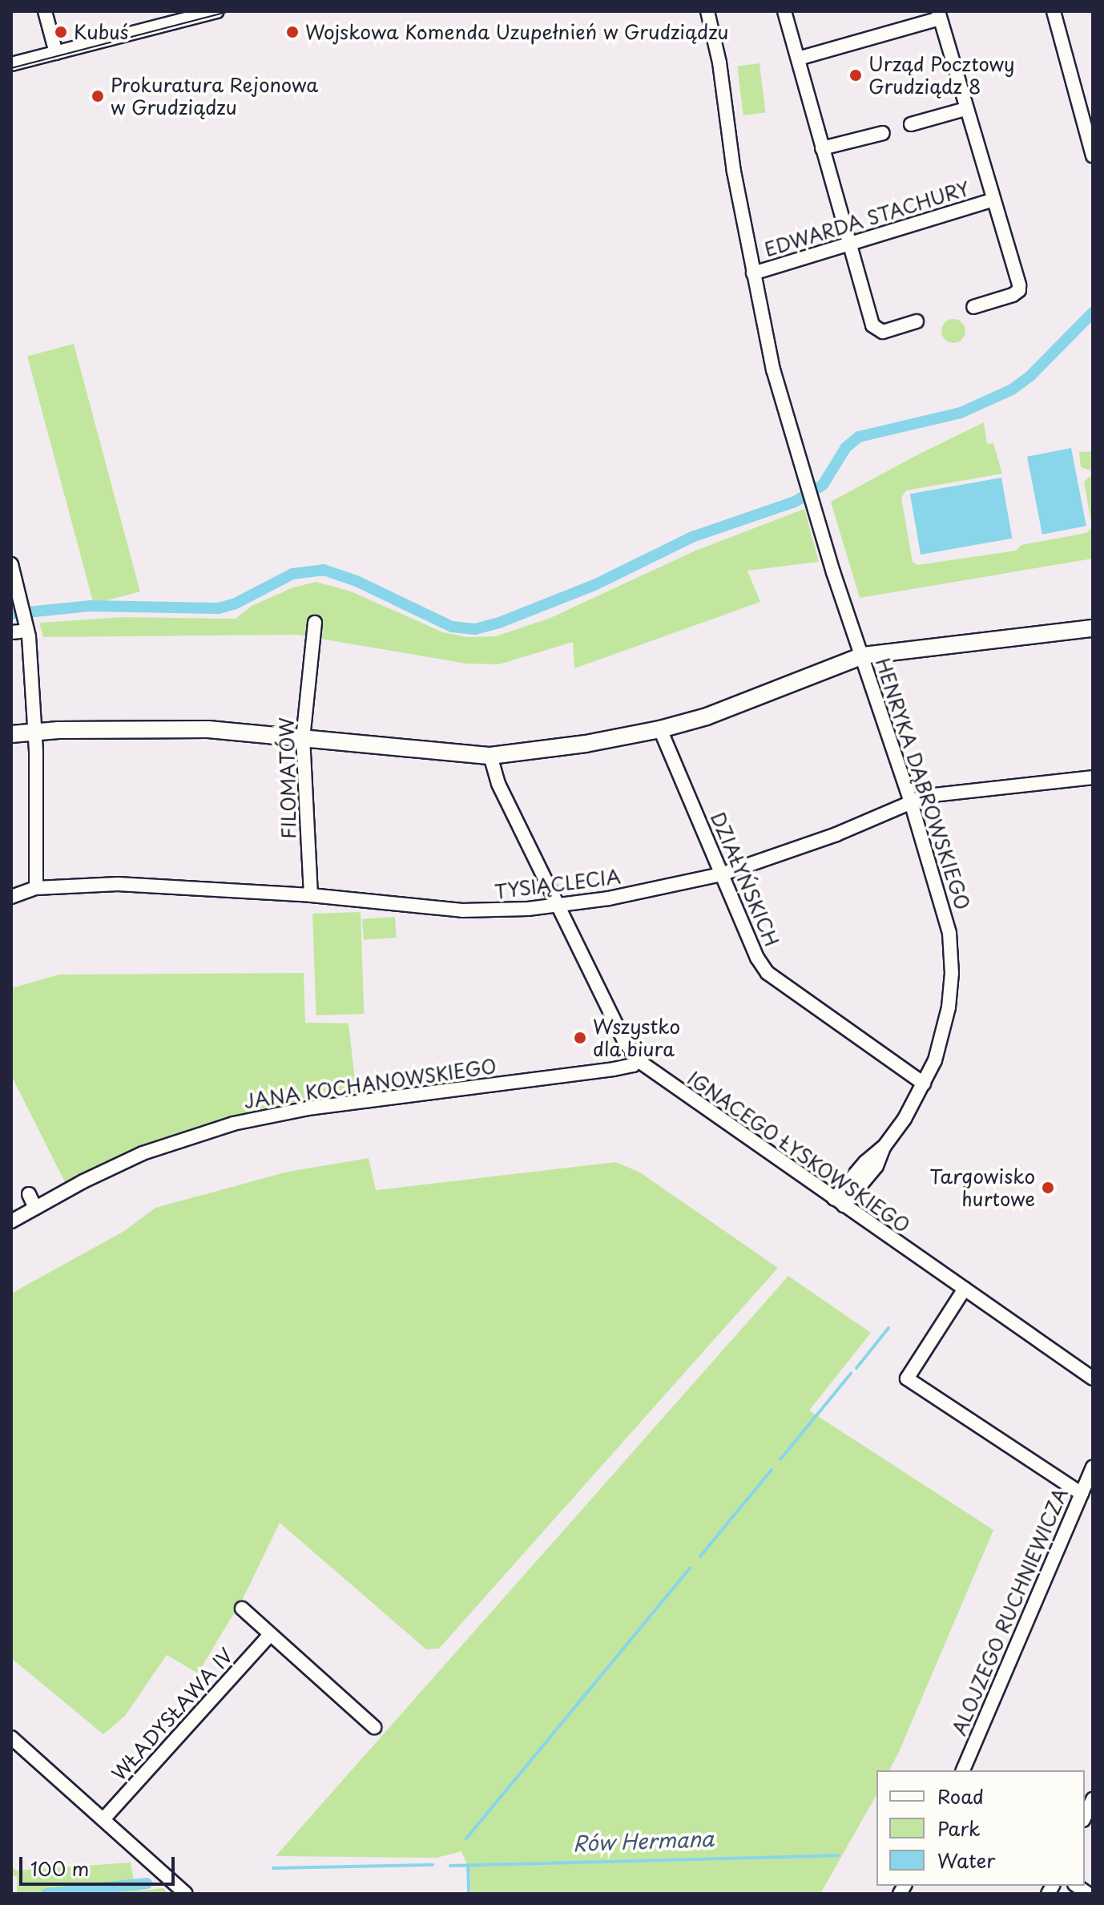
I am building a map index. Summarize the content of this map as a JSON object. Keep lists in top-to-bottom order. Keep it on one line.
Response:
{"streets":{"street":["EDWARDA STACHURY","FILOMATÓW","HENRYKA DĄBROWSKIEGO","DZIAŁYŃSKICH","TYSIĄCLECIA","JANA KOCHANOWSKIEGO","IGNACEGO ŁYSKOWSKIEGO","ALOJZEGO RUCHNIEWICZA","WŁADYSŁAWA IV"]},"crossings":[["EDWARDA STACHURY","HENRYKA DĄBROWSKIEGO"],["FILOMATÓW","TYSIĄCLECIA"],["HENRYKA DĄBROWSKIEGO","DZIAŁYŃSKICH"],["HENRYKA DĄBROWSKIEGO","TYSIĄCLECIA"],["HENRYKA DĄBROWSKIEGO","IGNACEGO ŁYSKOWSKIEGO"],["DZIAŁYŃSKICH","TYSIĄCLECIA"],["TYSIĄCLECIA","IGNACEGO ŁYSKOWSKIEGO"],["JANA KOCHANOWSKIEGO","IGNACEGO ŁYSKOWSKIEGO"]],"water":["Rów Hermana"],"places":["Kubuś","Wojskowa Komenda Uzupełnień w Grudziądzu","Urząd Pocztowy Grudziądz 8","Prokuratura Rejonowa w Grudziądzu","Wszystko dla biura","Targowisko hurtowe"],"legend":["Road","Park","Water"],"scale_bar":"100 m"}
